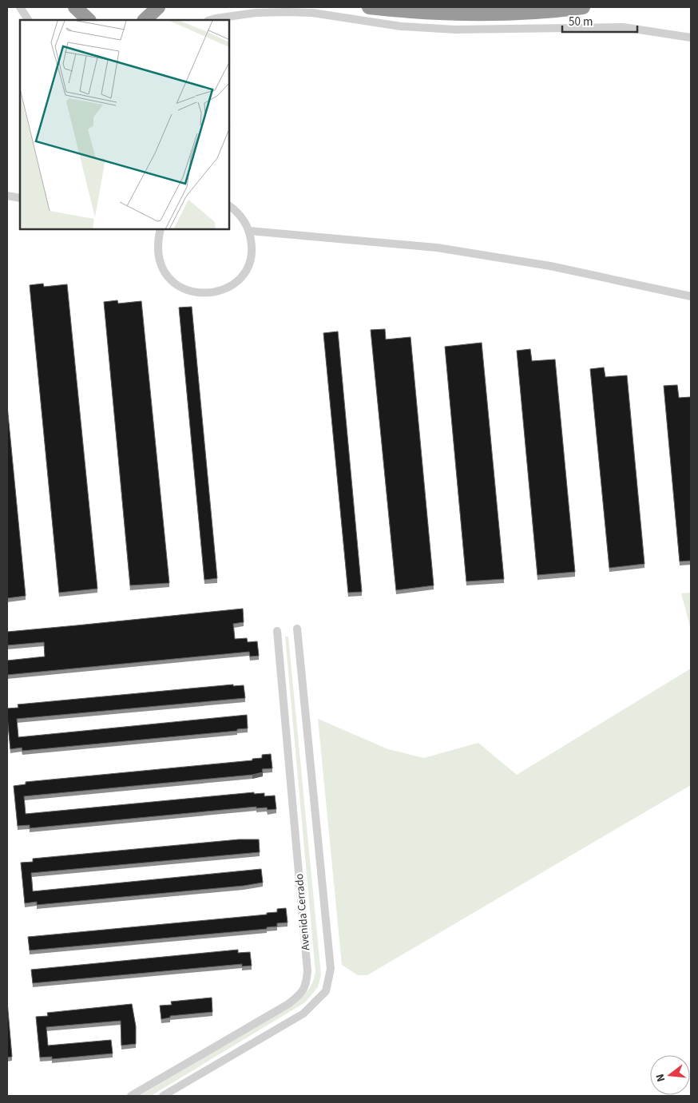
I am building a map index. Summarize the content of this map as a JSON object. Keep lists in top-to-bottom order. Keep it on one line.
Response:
{"streets":{"street":["Avenida Cerrado"]},"scale_bar":"50 m","north":"left"}
